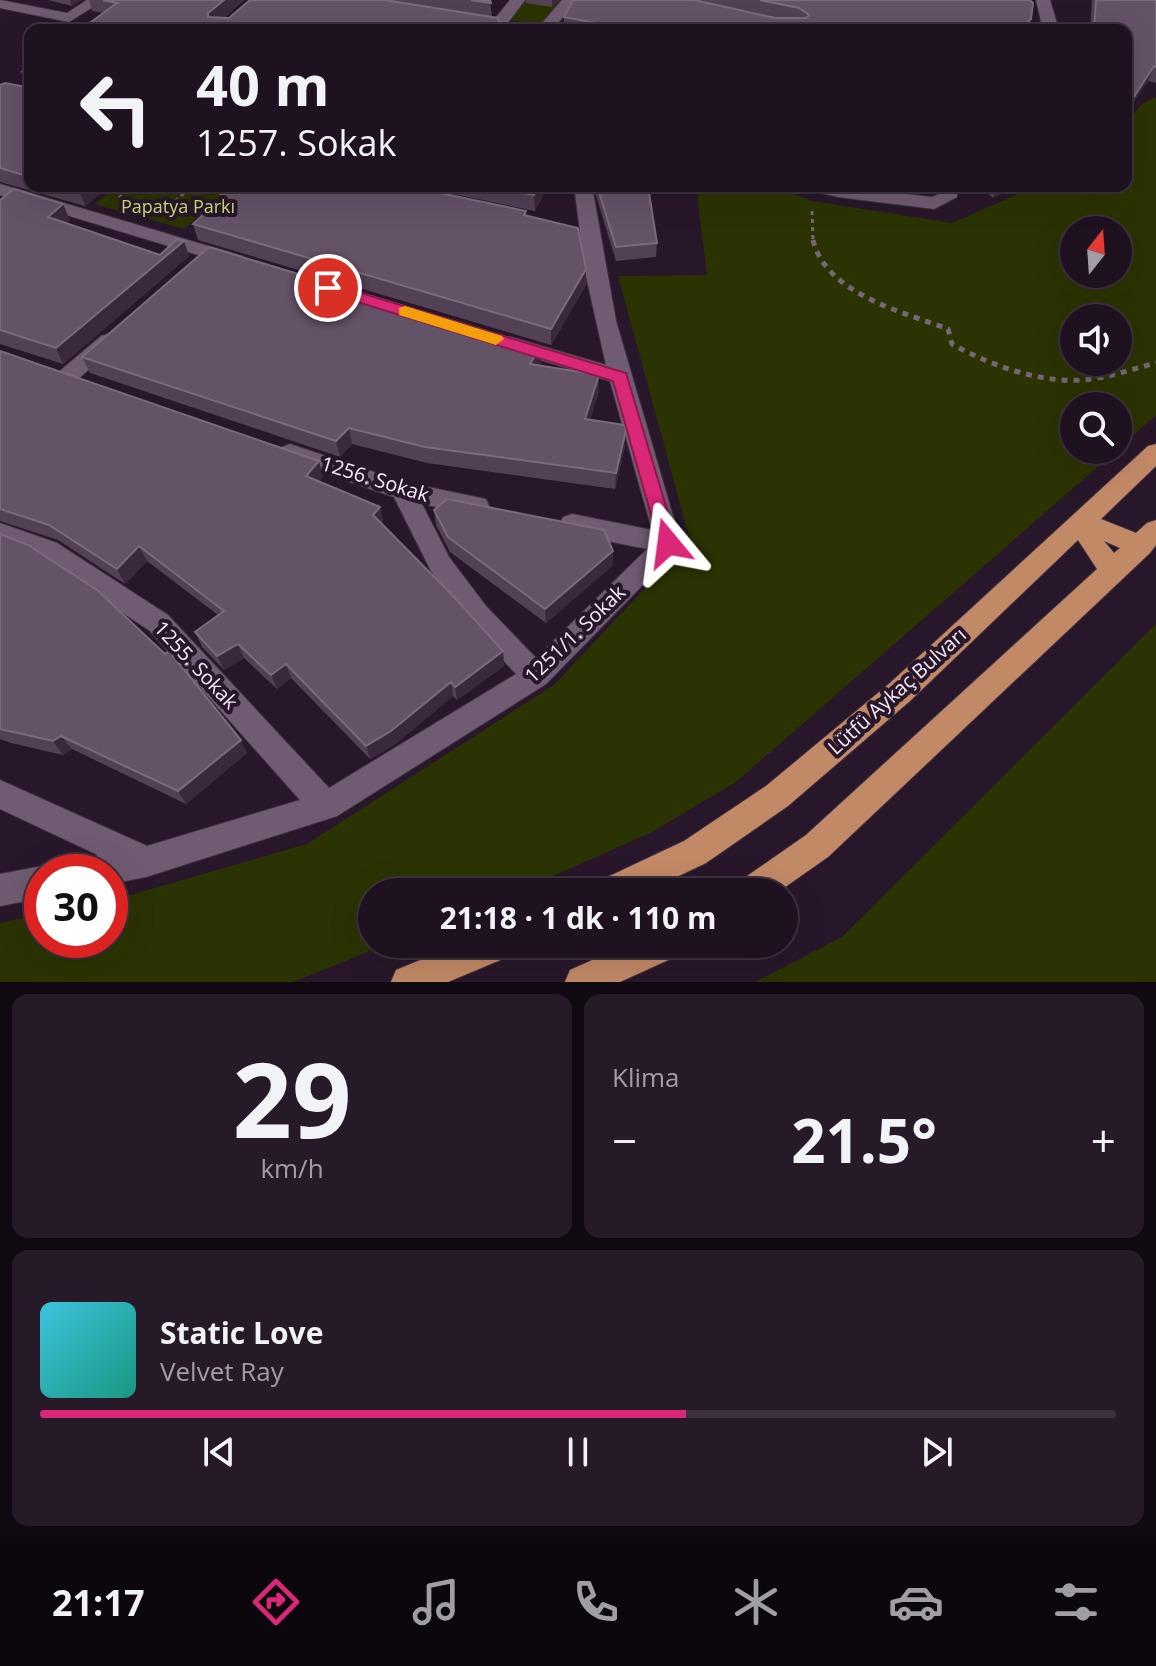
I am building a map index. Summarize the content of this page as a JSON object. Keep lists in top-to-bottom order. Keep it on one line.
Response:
{"streets":{"main road":["Lütfü Aykaç Bulvarı"],"street":["1256. Sokak","1251/1. Sokak","1255. Sokak"]},"crossings":[["1251/1. Sokak","1255. Sokak"]],"parks":["Papatya Parkı"],"north":"top","page":{"turn":["40 m","1257. Sokak"],"limit":"30","trip":"21:18 · 1 dk · 110 m","tile":[["29","km/h"],"Klima"],"heat":["−","21.5°","+"],"song":["Static Love","Velvet Ray"],"tabs":"21:17"}}
